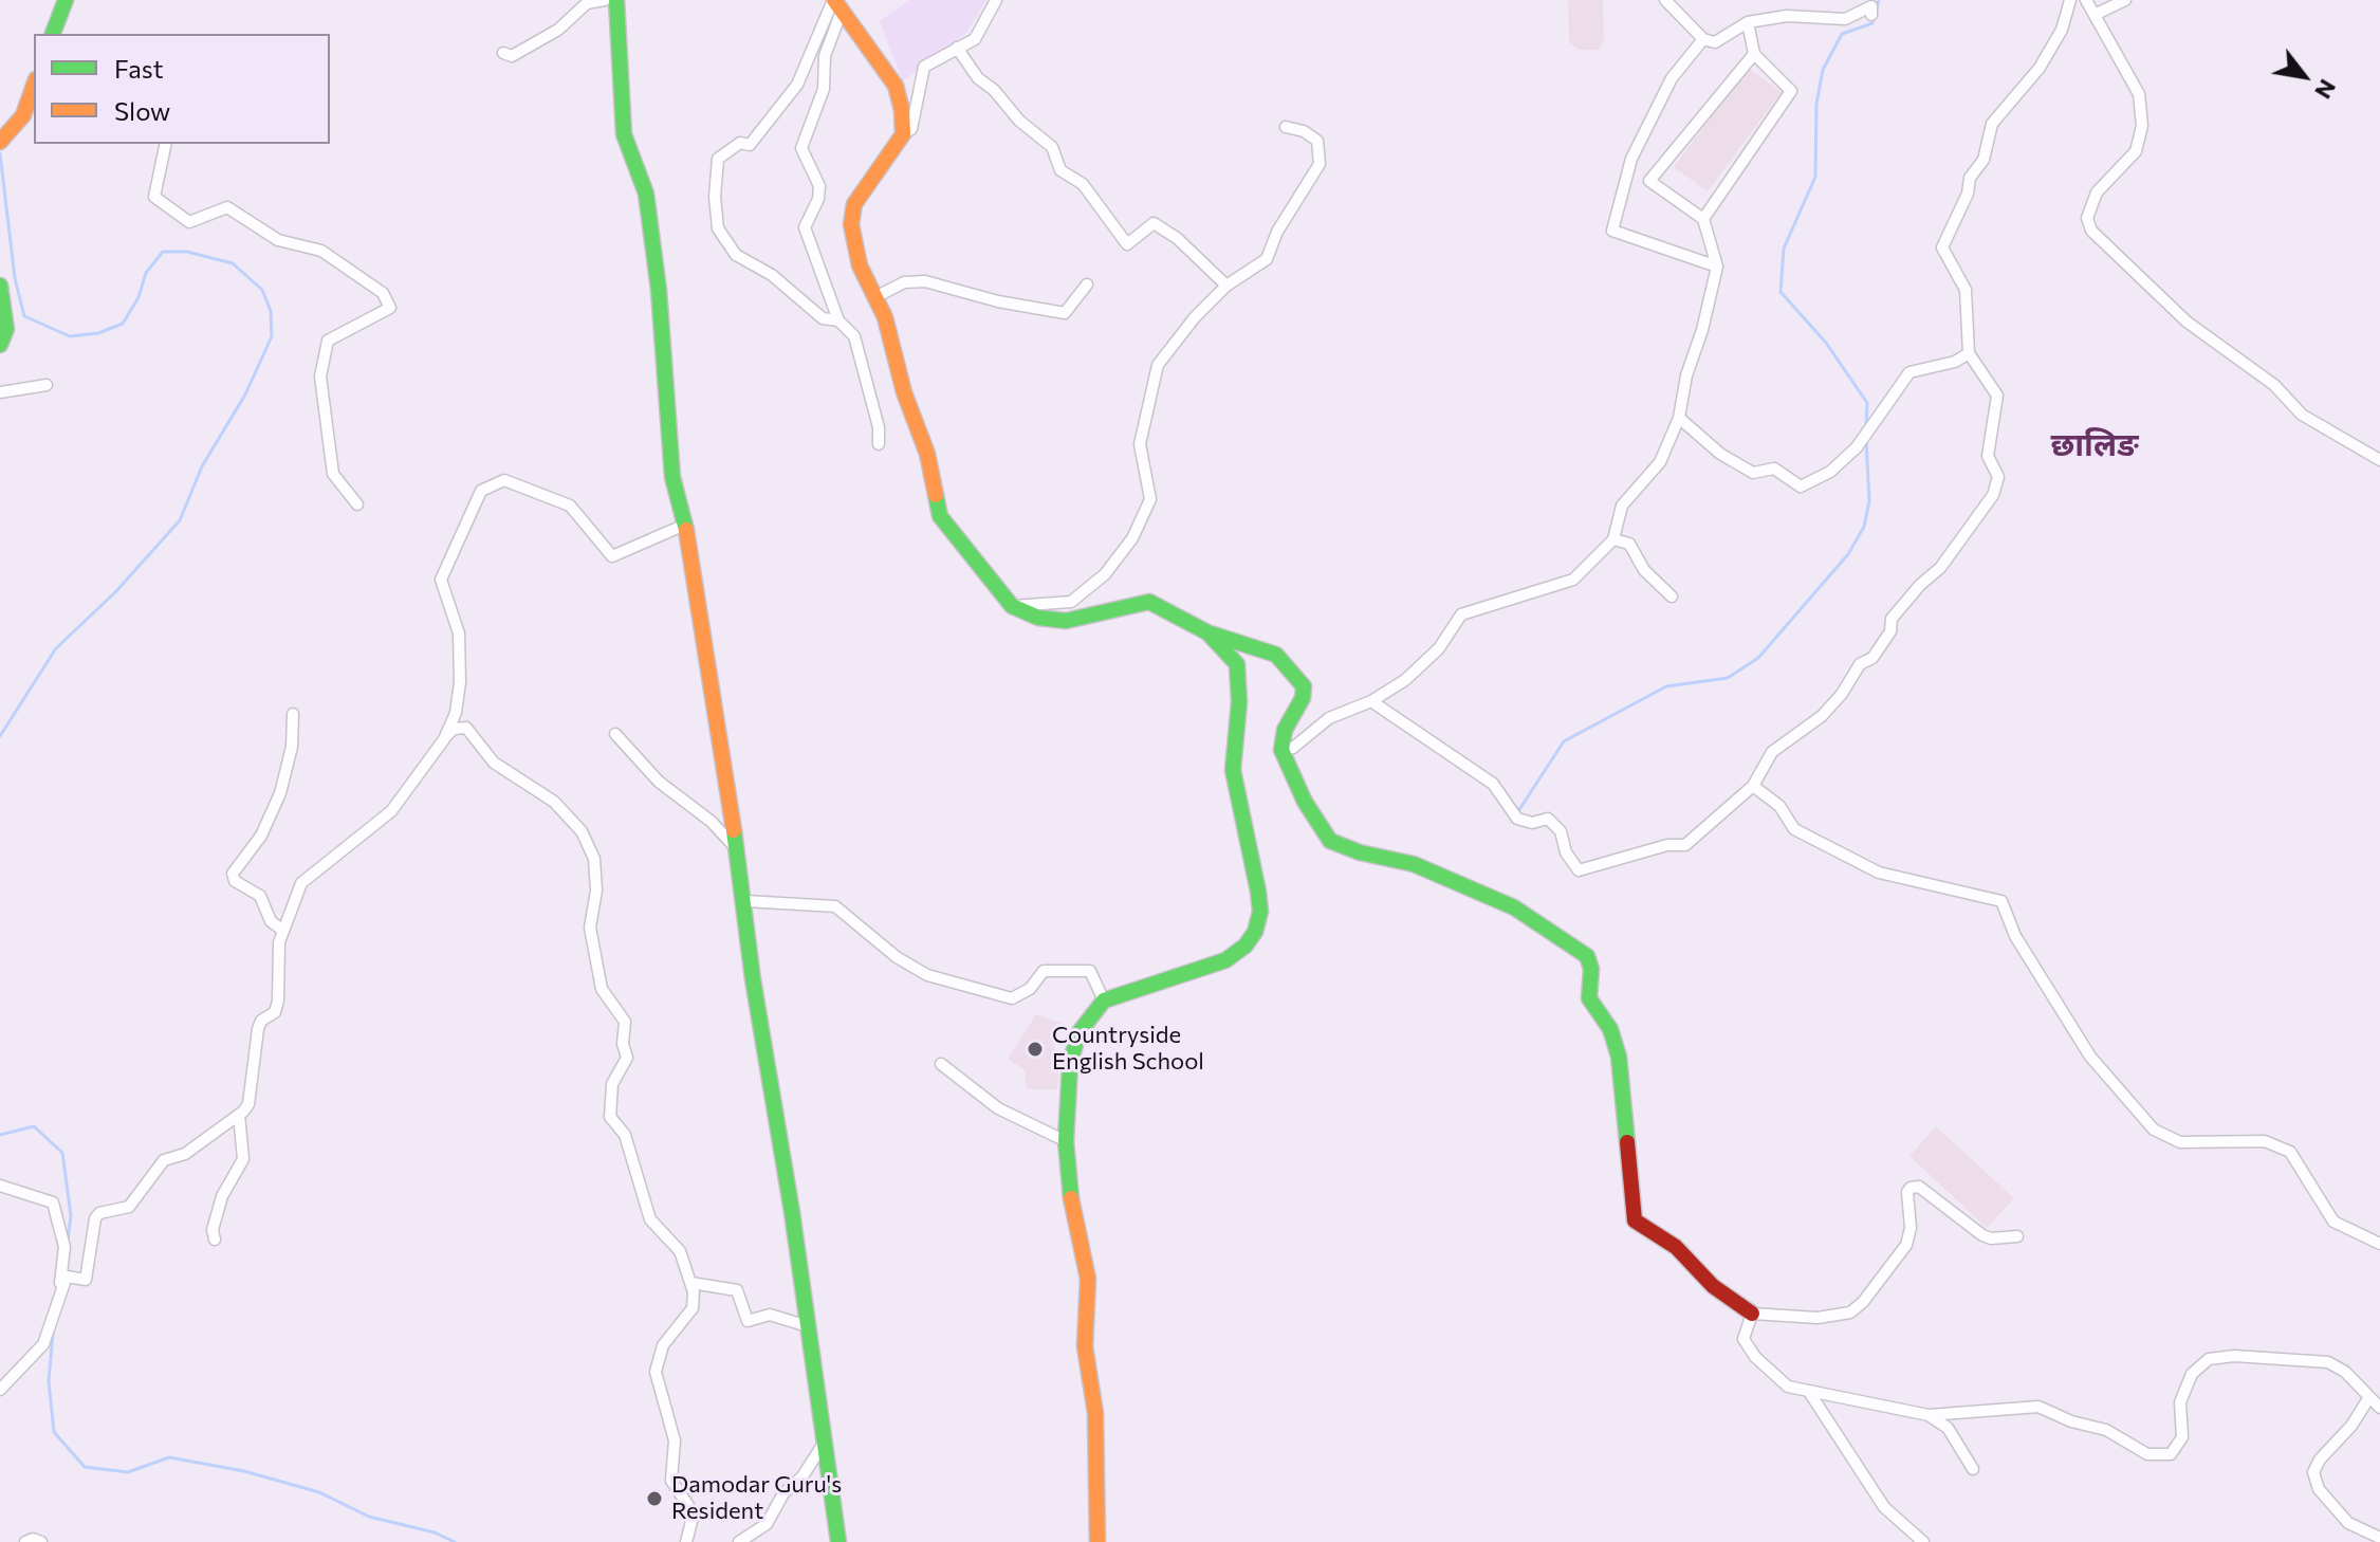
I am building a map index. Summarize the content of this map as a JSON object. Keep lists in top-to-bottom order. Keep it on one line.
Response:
{"districts":["छालिङ"],"places":["Countryside English School","Damodar Guru's Resident"],"legend":["Fast","Slow"],"north":"bottom right"}
